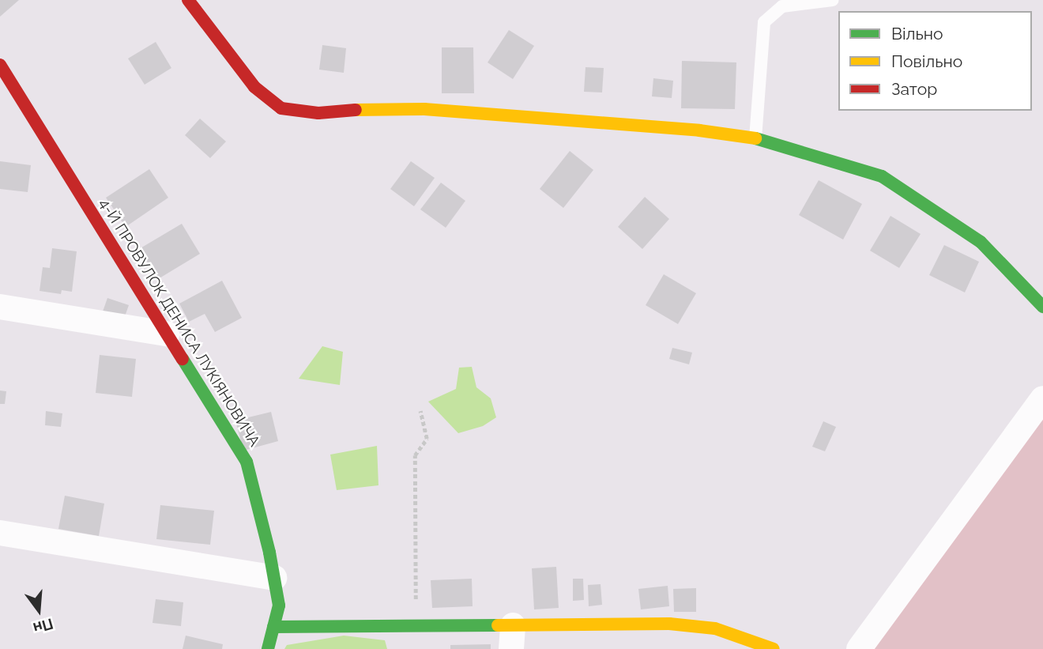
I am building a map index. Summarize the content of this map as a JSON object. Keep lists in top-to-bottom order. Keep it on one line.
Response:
{"streets":{"street":["4-Й ПРОВУЛОК ДЕНИСА ЛУКІЯНОВИЧА"]},"legend":["Вільно","Повільно","Затор"],"north":"bottom"}
